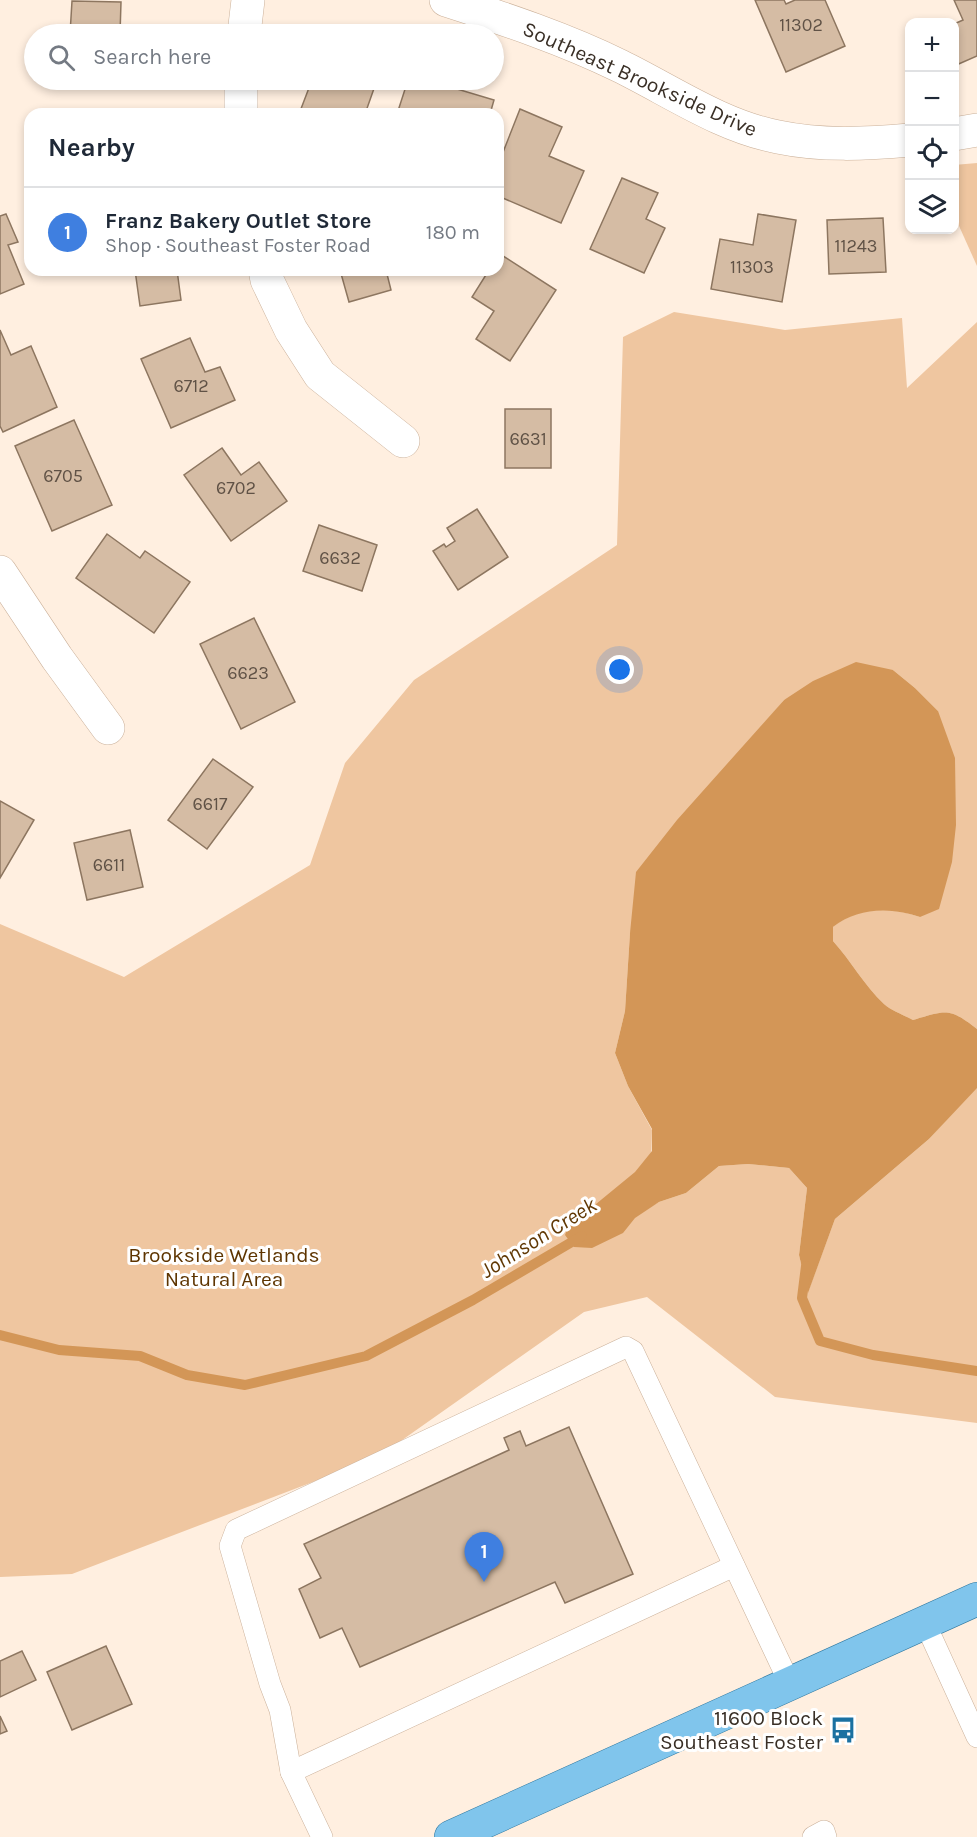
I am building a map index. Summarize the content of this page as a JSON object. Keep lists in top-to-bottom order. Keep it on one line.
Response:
{"streets":{"street":["Southeast Brookside Drive"]},"water":["Johnson Creek"],"parks":["Brookside Wetlands Natural Area"],"places":{"bus stop":["11600 Block Southeast Foster"]},"house_numbers":["11302","11243","11303","6712","6631","6705","6702","6632","6623","6617","6611"],"page":{"map_buttons":["+","−"],"search":"Search here","heading":"Nearby","list":[{"mark":"1","name":"Franz Bakery Outlet Store","note":"Shop · Southeast Foster Road","value":"180 m"}],"pins":"1"}}
